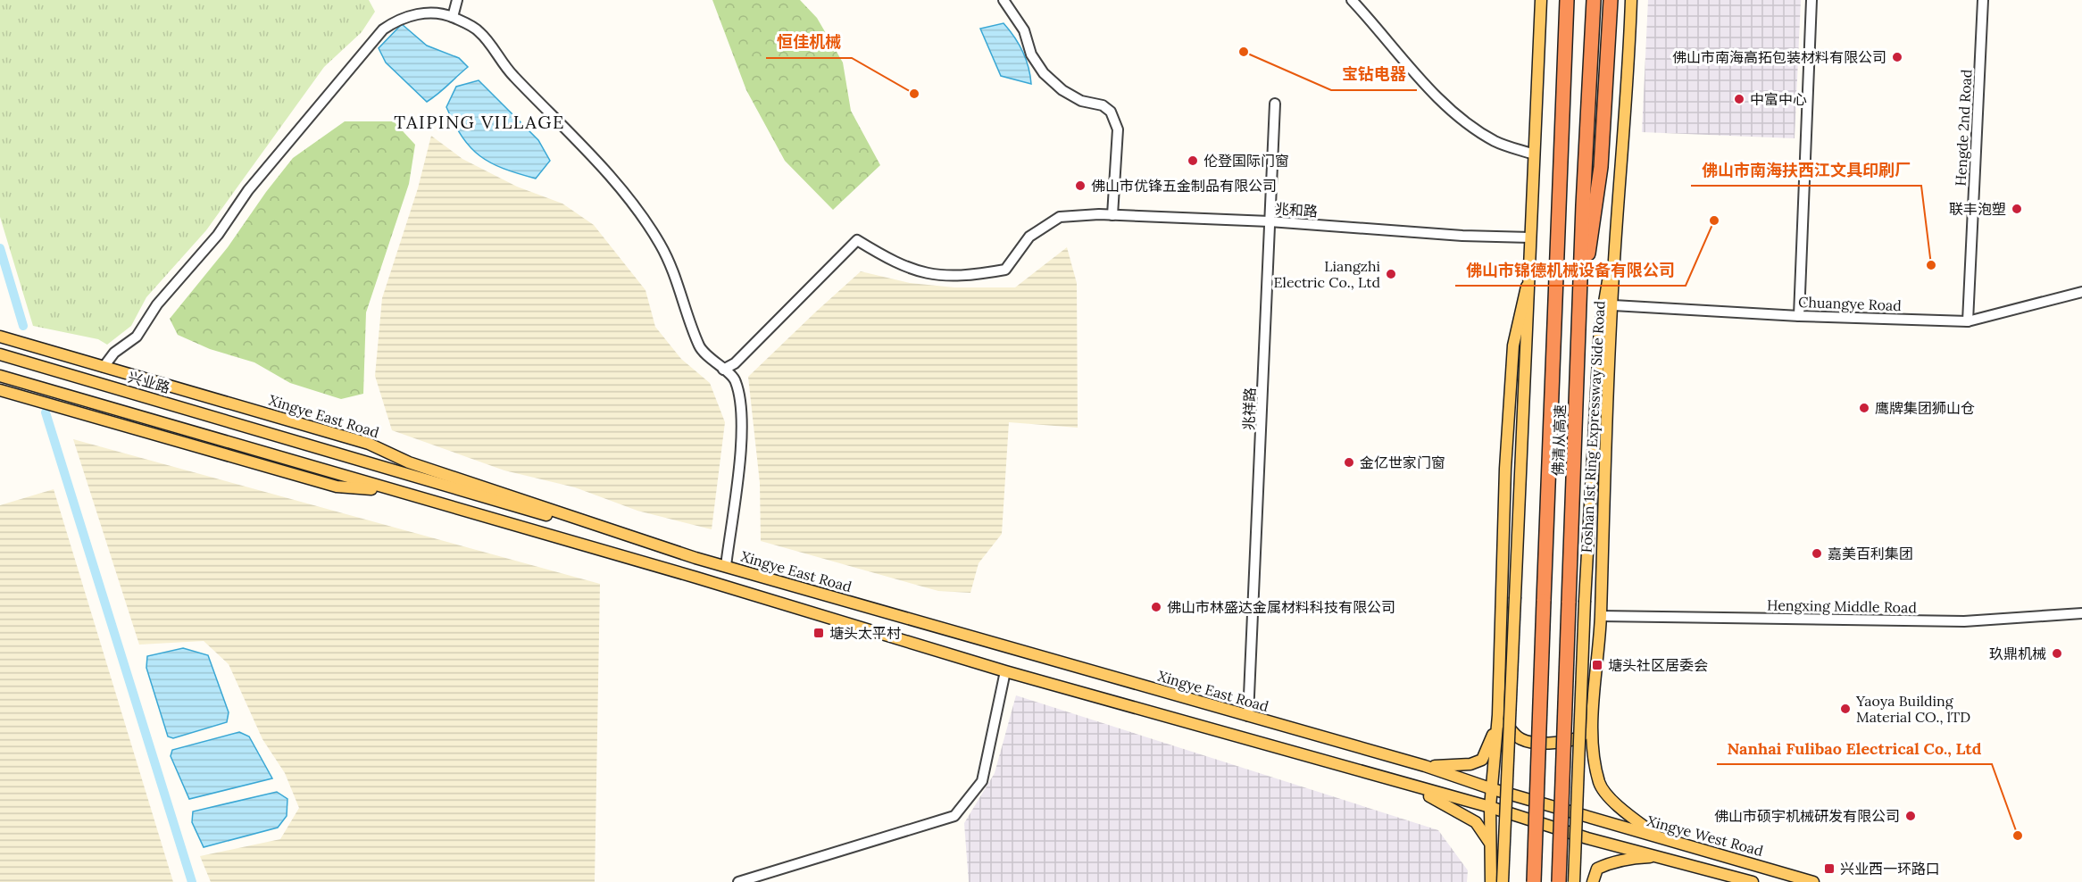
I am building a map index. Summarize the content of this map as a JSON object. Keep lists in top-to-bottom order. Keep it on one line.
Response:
{"streets":{"highway":["佛清从高速"],"main road":["兴业路","Xingye East Road","Foshan 1st Ring Expressway Side Road","Xingye West Road"],"street":["Hengde 2nd Road","兆和路","Chuangye Road","兆祥路","Hengxing Middle Road"]},"crossings":[["Hengde 2nd Road","Chuangye Road"],["兆和路","兆祥路"],["Chuangye Road","Foshan 1st Ring Expressway Side Road"],["兴业路","Xingye East Road"],["兆祥路","Xingye East Road"],["Xingye East Road","Xingye West Road"],["Foshan 1st Ring Expressway Side Road","Hengxing Middle Road"],["Foshan 1st Ring Expressway Side Road","Xingye West Road"]],"districts":["TAIPING VILLAGE"],"places":{"other":["宝钻电器","佛山市南海高拓包装材料有限公司","恒佳机械","中富中心","伦登国际门窗","佛山市优锋五金制品有限公司","联丰泡塑","佛山市锦德机械设备有限公司","佛山市南海扶西江文具印刷厂","Liangzhi Electric Co., Ltd","鹰牌集团狮山仓","金亿世家门窗","嘉美百利集团","佛山市林盛达金属材料科技有限公司","玖鼎机械","Yaoya Building Material CO., lTD","佛山市硕宇机械研发有限公司","Nanhai Fulibao Electrical Co., Ltd"],"transit":["塘头太平村","塘头社区居委会","兴业西一环路口"]}}
